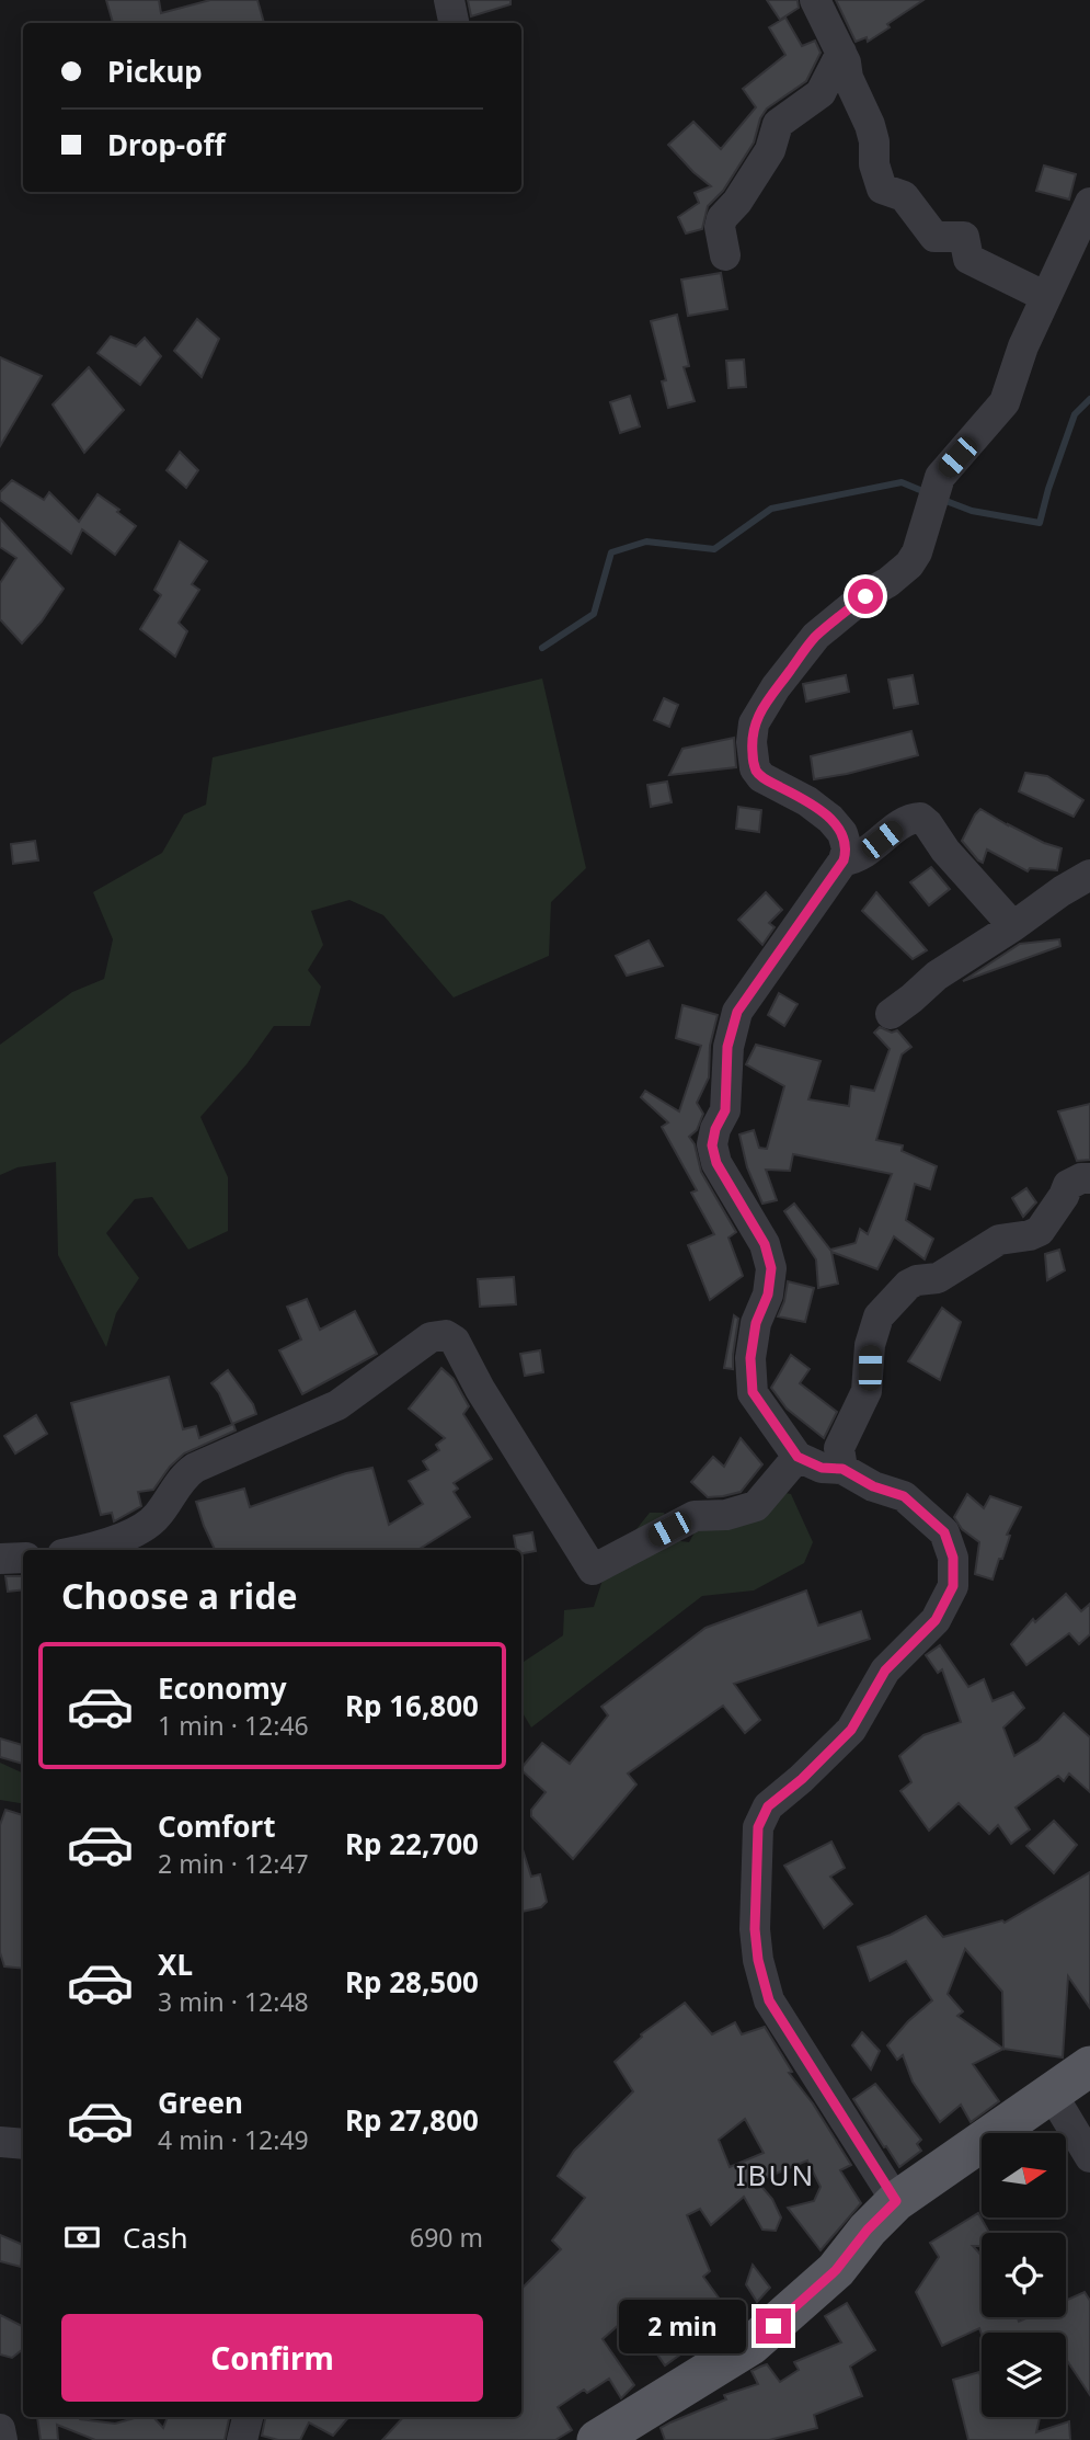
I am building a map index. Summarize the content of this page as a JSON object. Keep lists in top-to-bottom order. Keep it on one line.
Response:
{"districts":["IBUN"],"north":"right","page":{"banner":["Pickup","Drop-off"],"heading":"Choose a ride","list":[{"name":"Economy","note":"1 min · 12:46","value":"Rp 16,800"},{"name":"Comfort","note":"2 min · 12:47","value":"Rp 22,700"},{"name":"XL","note":"3 min · 12:48","value":"Rp 28,500"},{"name":"Green","note":"4 min · 12:49","value":"Rp 27,800"}],"pay":["Cash","690 m"],"buttons":"Confirm","bubble":"2 min"}}
